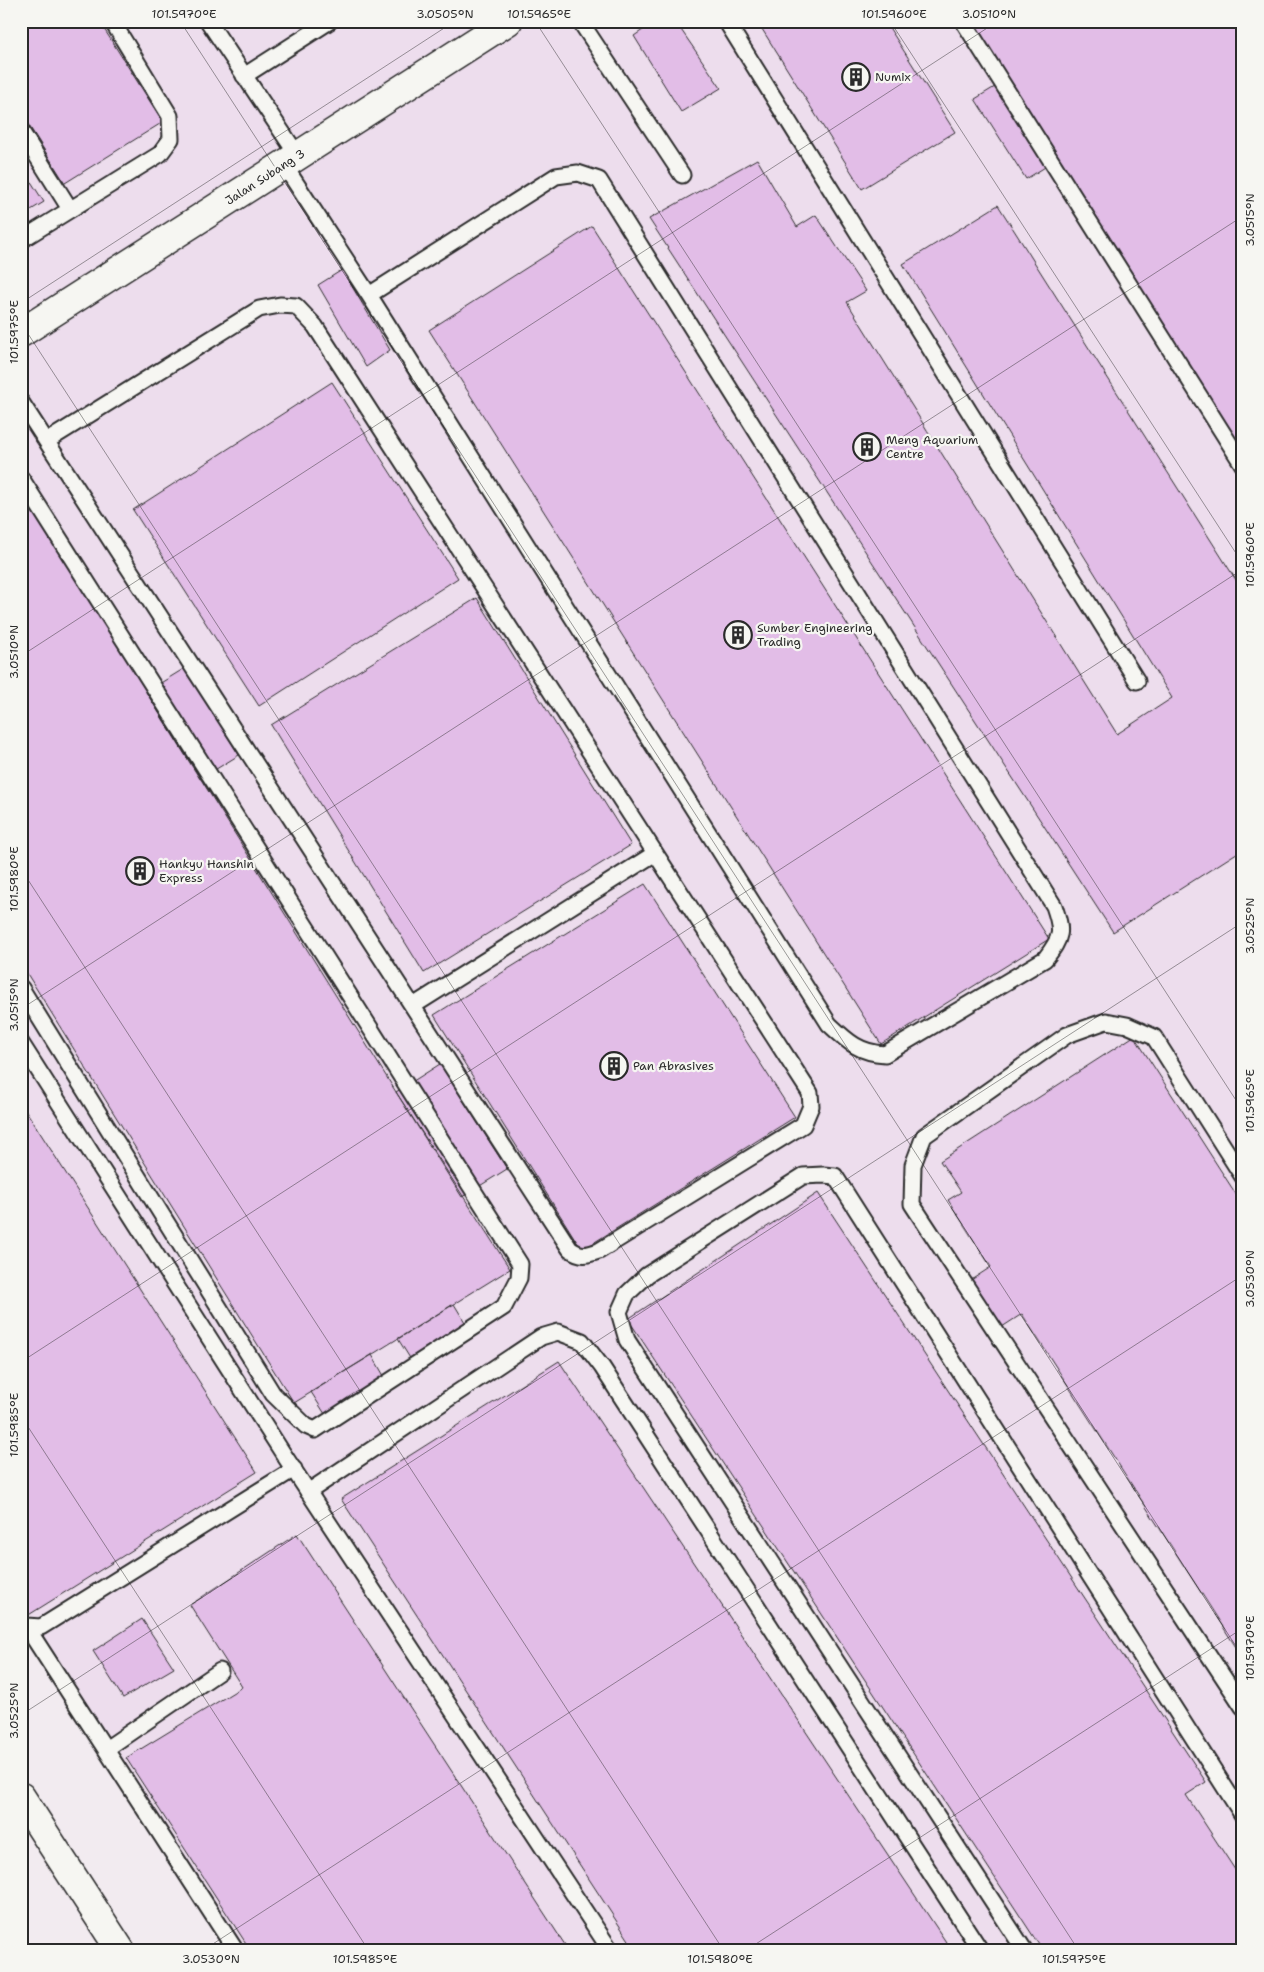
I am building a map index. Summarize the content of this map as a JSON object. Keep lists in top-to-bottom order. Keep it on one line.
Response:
{"streets":{"street":["Jalan Subang 3"]},"places":{"building":["Numix","Meng Aquarium Centre","Sumber Engineering Trading","Hankyu Hanshin Express","Pan Abrasives"]},"coordinates":["101.5970°E","3.0505°N","101.5965°E","101.5960°E","3.0510°N","3.0515°N","101.5975°E","101.5980°E","3.0525°N","3.0530°N","101.5985°E"]}
